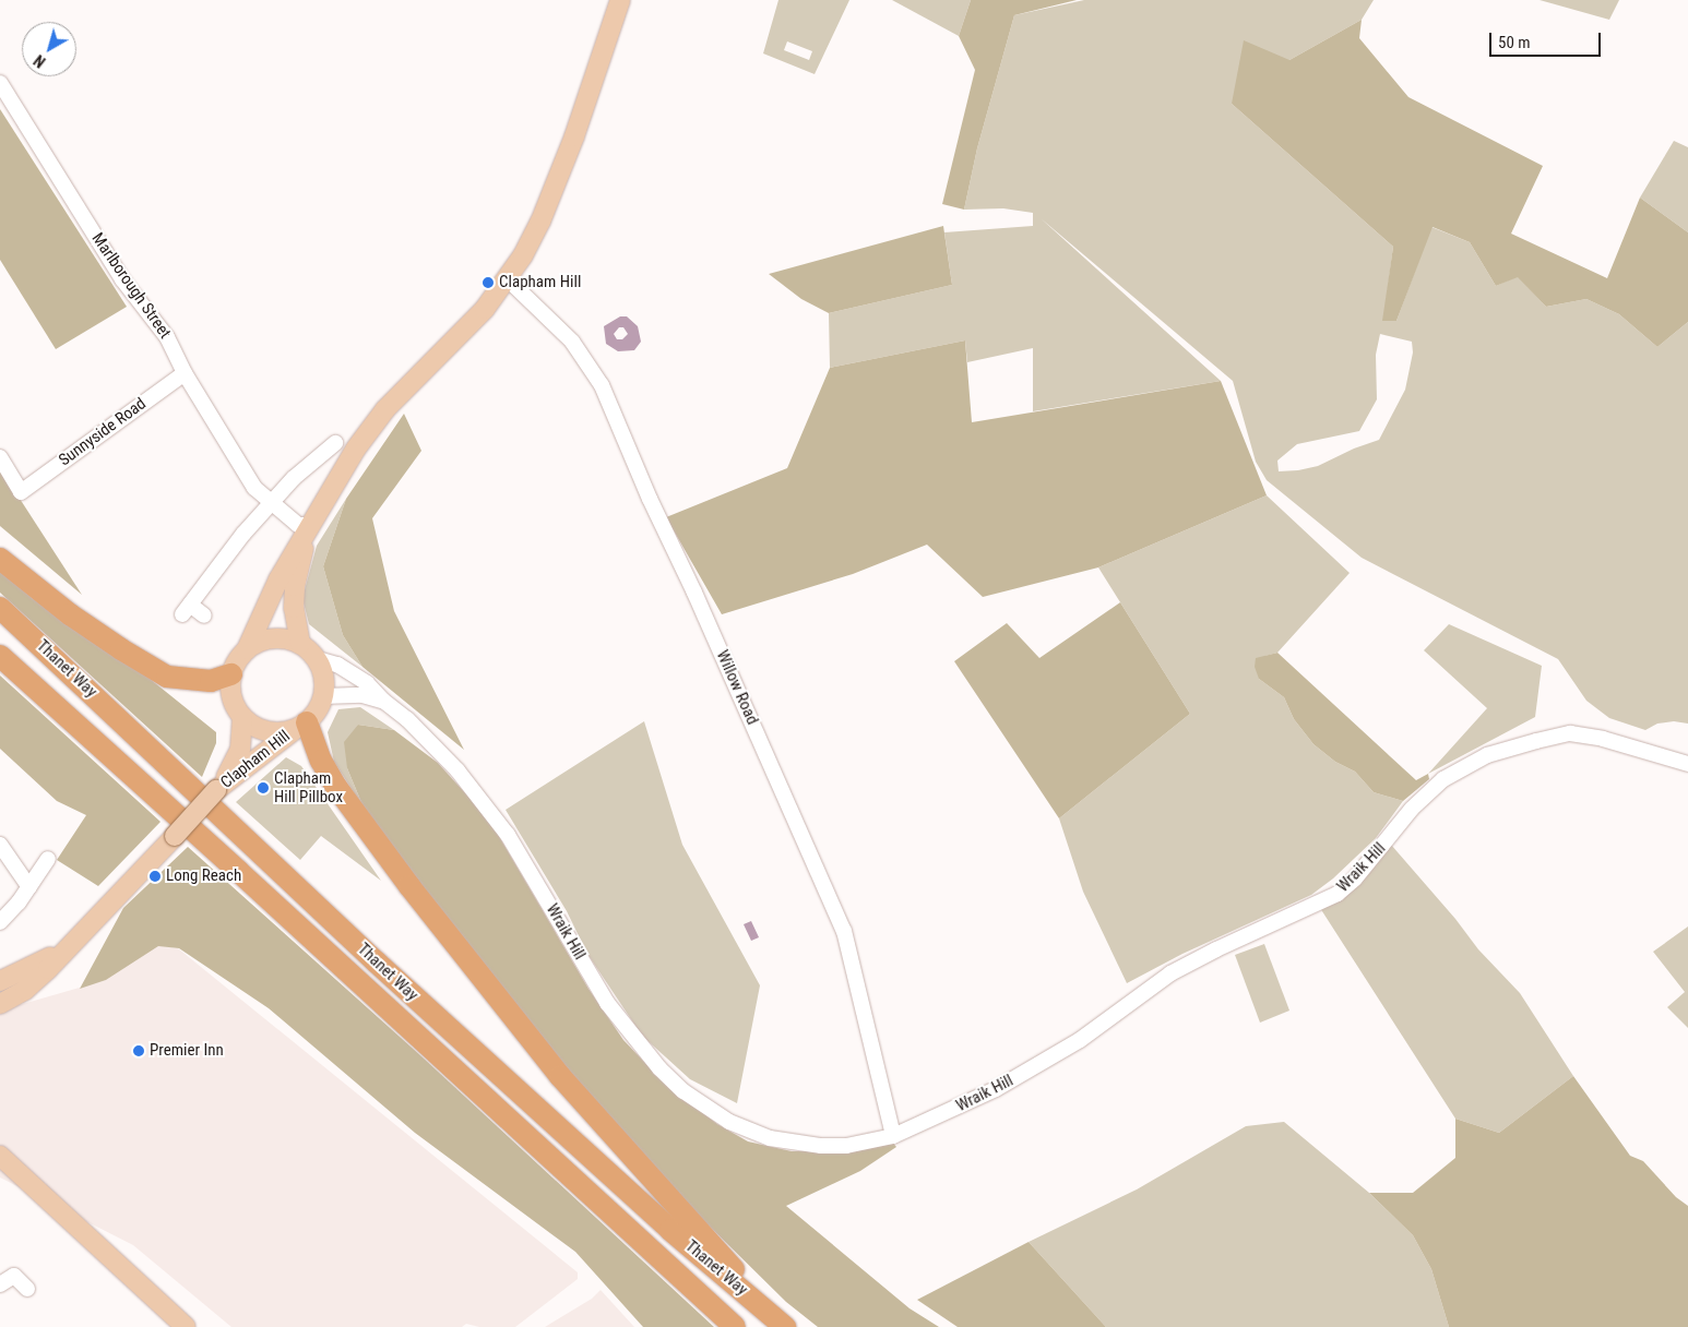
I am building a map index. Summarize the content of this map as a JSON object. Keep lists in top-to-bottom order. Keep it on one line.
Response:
{"streets":{"highway":["Thanet Way"],"main road":["Clapham Hill"],"street":["Marlborough Street","Sunnyside Road","Willow Road","Wraik Hill"]},"crossings":[["Marlborough Street","Sunnyside Road"],["Willow Road","Wraik Hill"],["Clapham Hill","Wraik Hill"]],"places":["Clapham Hill","Clapham Hill Pillbox","Long Reach","Premier Inn"],"scale_bar":"50 m","north":"bottom left"}
